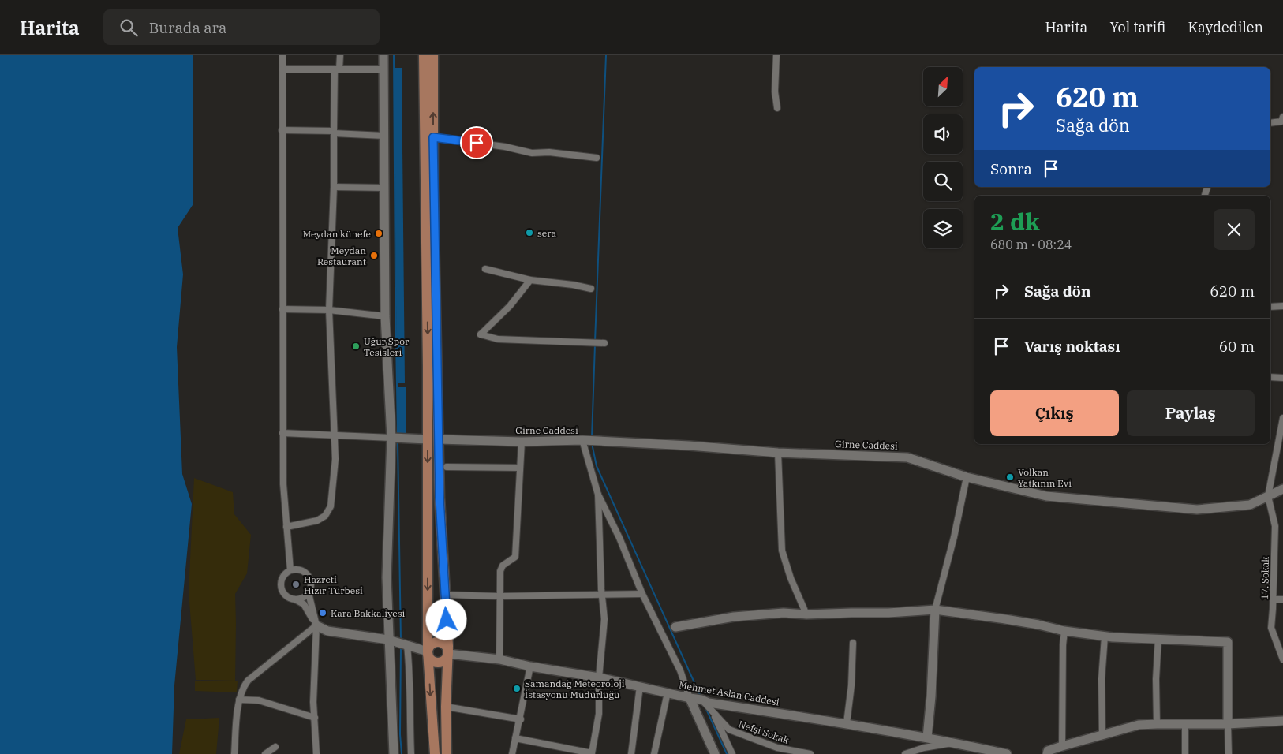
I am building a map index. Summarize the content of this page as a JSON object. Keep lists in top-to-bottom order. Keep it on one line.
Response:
{"streets":{"street":["Girne Caddesi","17. Sokak","Mehmet Aslan Caddesi","Nefşi Sokak"]},"crossings":[["Girne Caddesi","17. Sokak"],["Mehmet Aslan Caddesi","Nefşi Sokak"]],"places":["sera","Meydan künefe","Meydan Restaurant","Uğur Spor Tesisleri","Volkan Yatkının Evi","Hazreti Hızır Türbesi","Kara Bakkaliyesi","Samandağ Meteoroloji İstasyonu Müdürlüğü"],"north":"top right","page":{"header":"Harita","search":"Burada ara","nav":["Harita","Yol tarifi","Kaydedilen"],"turn":["620 m","Sağa dön"],"then":"Sonra","heading":["2 dk","680 m · 08:24"],"list":[{"name":"Sağa dön","value":"620 m"},{"name":"Varış noktası","value":"60 m"}],"buttons":["Çıkış","Paylaş"]}}
